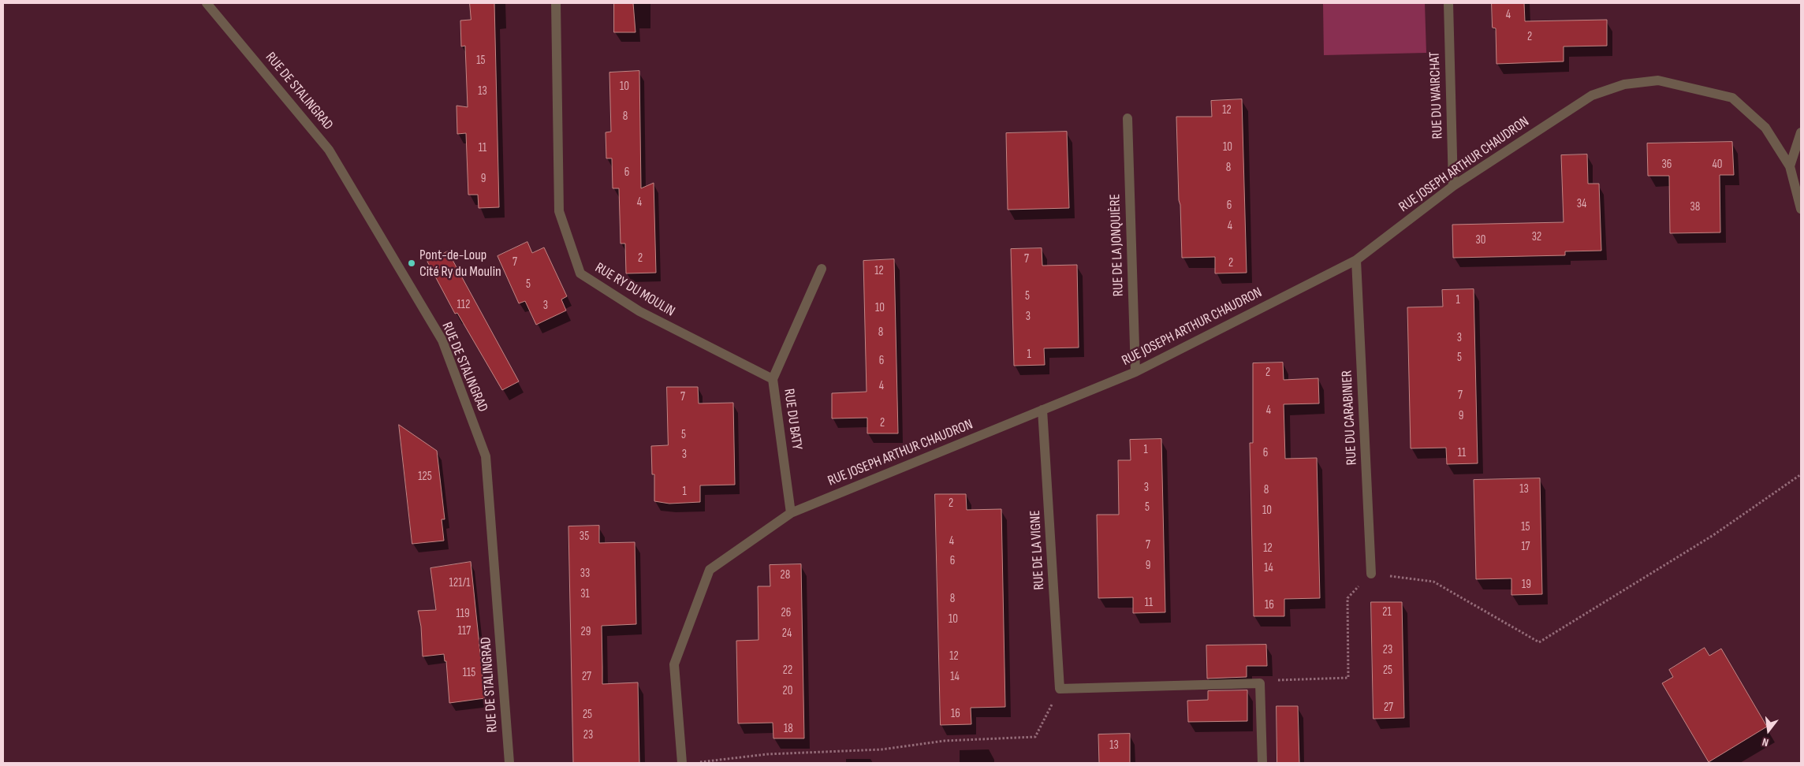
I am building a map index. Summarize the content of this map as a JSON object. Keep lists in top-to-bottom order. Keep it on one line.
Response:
{"streets":{"street":["RUE DE STALINGRAD","RUE DU WAIRCHAT","RUE JOSEPH ARTHUR CHAUDRON","RUE DE LA JONQUIÈRE","RUE RY DU MOULIN","RUE DU CARABINIER","RUE DU BATY","RUE DE LA VIGNE"]},"crossings":[["RUE DU WAIRCHAT","RUE JOSEPH ARTHUR CHAUDRON"],["RUE JOSEPH ARTHUR CHAUDRON","RUE DE LA JONQUIÈRE"],["RUE JOSEPH ARTHUR CHAUDRON","RUE DU CARABINIER"],["RUE JOSEPH ARTHUR CHAUDRON","RUE DU BATY"],["RUE JOSEPH ARTHUR CHAUDRON","RUE DE LA VIGNE"],["RUE RY DU MOULIN","RUE DU BATY"]],"places":["Pont-de-Loup Cité Ry du Moulin"],"house_numbers":["4","2","15","10","13","12","8","10","11","36","40","8","6","9","4","34","6","38","4","32","30","2","7","7","2","12","5","5","1","112","3","10","3","8","3","1","5","6","2","4","7","7","4","9","2","5","1","6","11","3","125","3","13","8","1","2","5","10","15","35","4","7","17","12","6","9","14","33","28","121/1","19","31","8","11","16","21","26","119","10","117","29","24","23","12","22","25","115","27","14","20","27","16","25","18","23","13"],"north":"bottom"}
